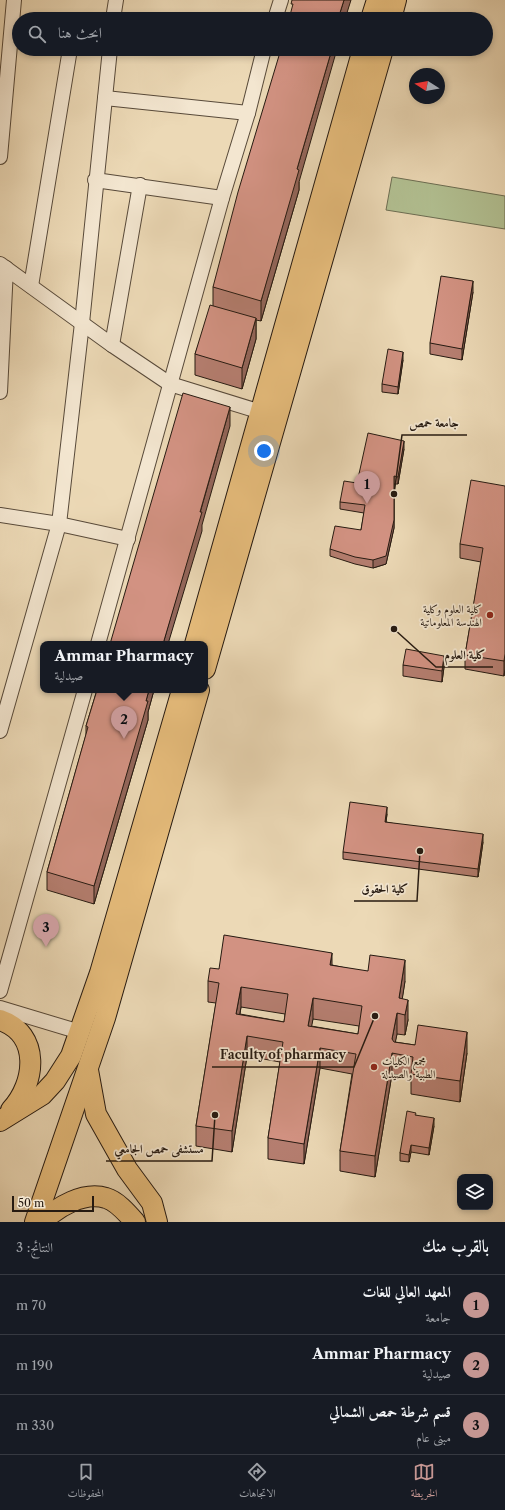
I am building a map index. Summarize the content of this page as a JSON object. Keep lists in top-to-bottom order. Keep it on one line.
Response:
{"places":["جامعة حمص","كلية العلوم وكلية الهندسة المعلوماتية","كلية العلوم","كلية الحقوق","Faculty of pharmacy","مجمع الكليات الطبية والصيدلة","مستشفى حمص الجامعي"],"scale_bar":"50 m","north":"left","page":{"search":"ابحث هنا","pins":["1","2","3"],"popup":["Ammar Pharmacy","صيدلية"],"scale":"50 m","heading":["بالقرب منك","النتائج: 3"],"list":[{"mark":"1","name":"المعهد العالي للغات","note":"جامعة","value":"70 m"},{"mark":"2","name":"Ammar Pharmacy","note":"صيدلية","value":"190 m"},{"mark":"3","name":"قسم شرطة حمص الشمالي","note":"مبنى عام","value":"330 m"}],"nav":["الخريطة","الاتجاهات","المحفوظات"]}}
